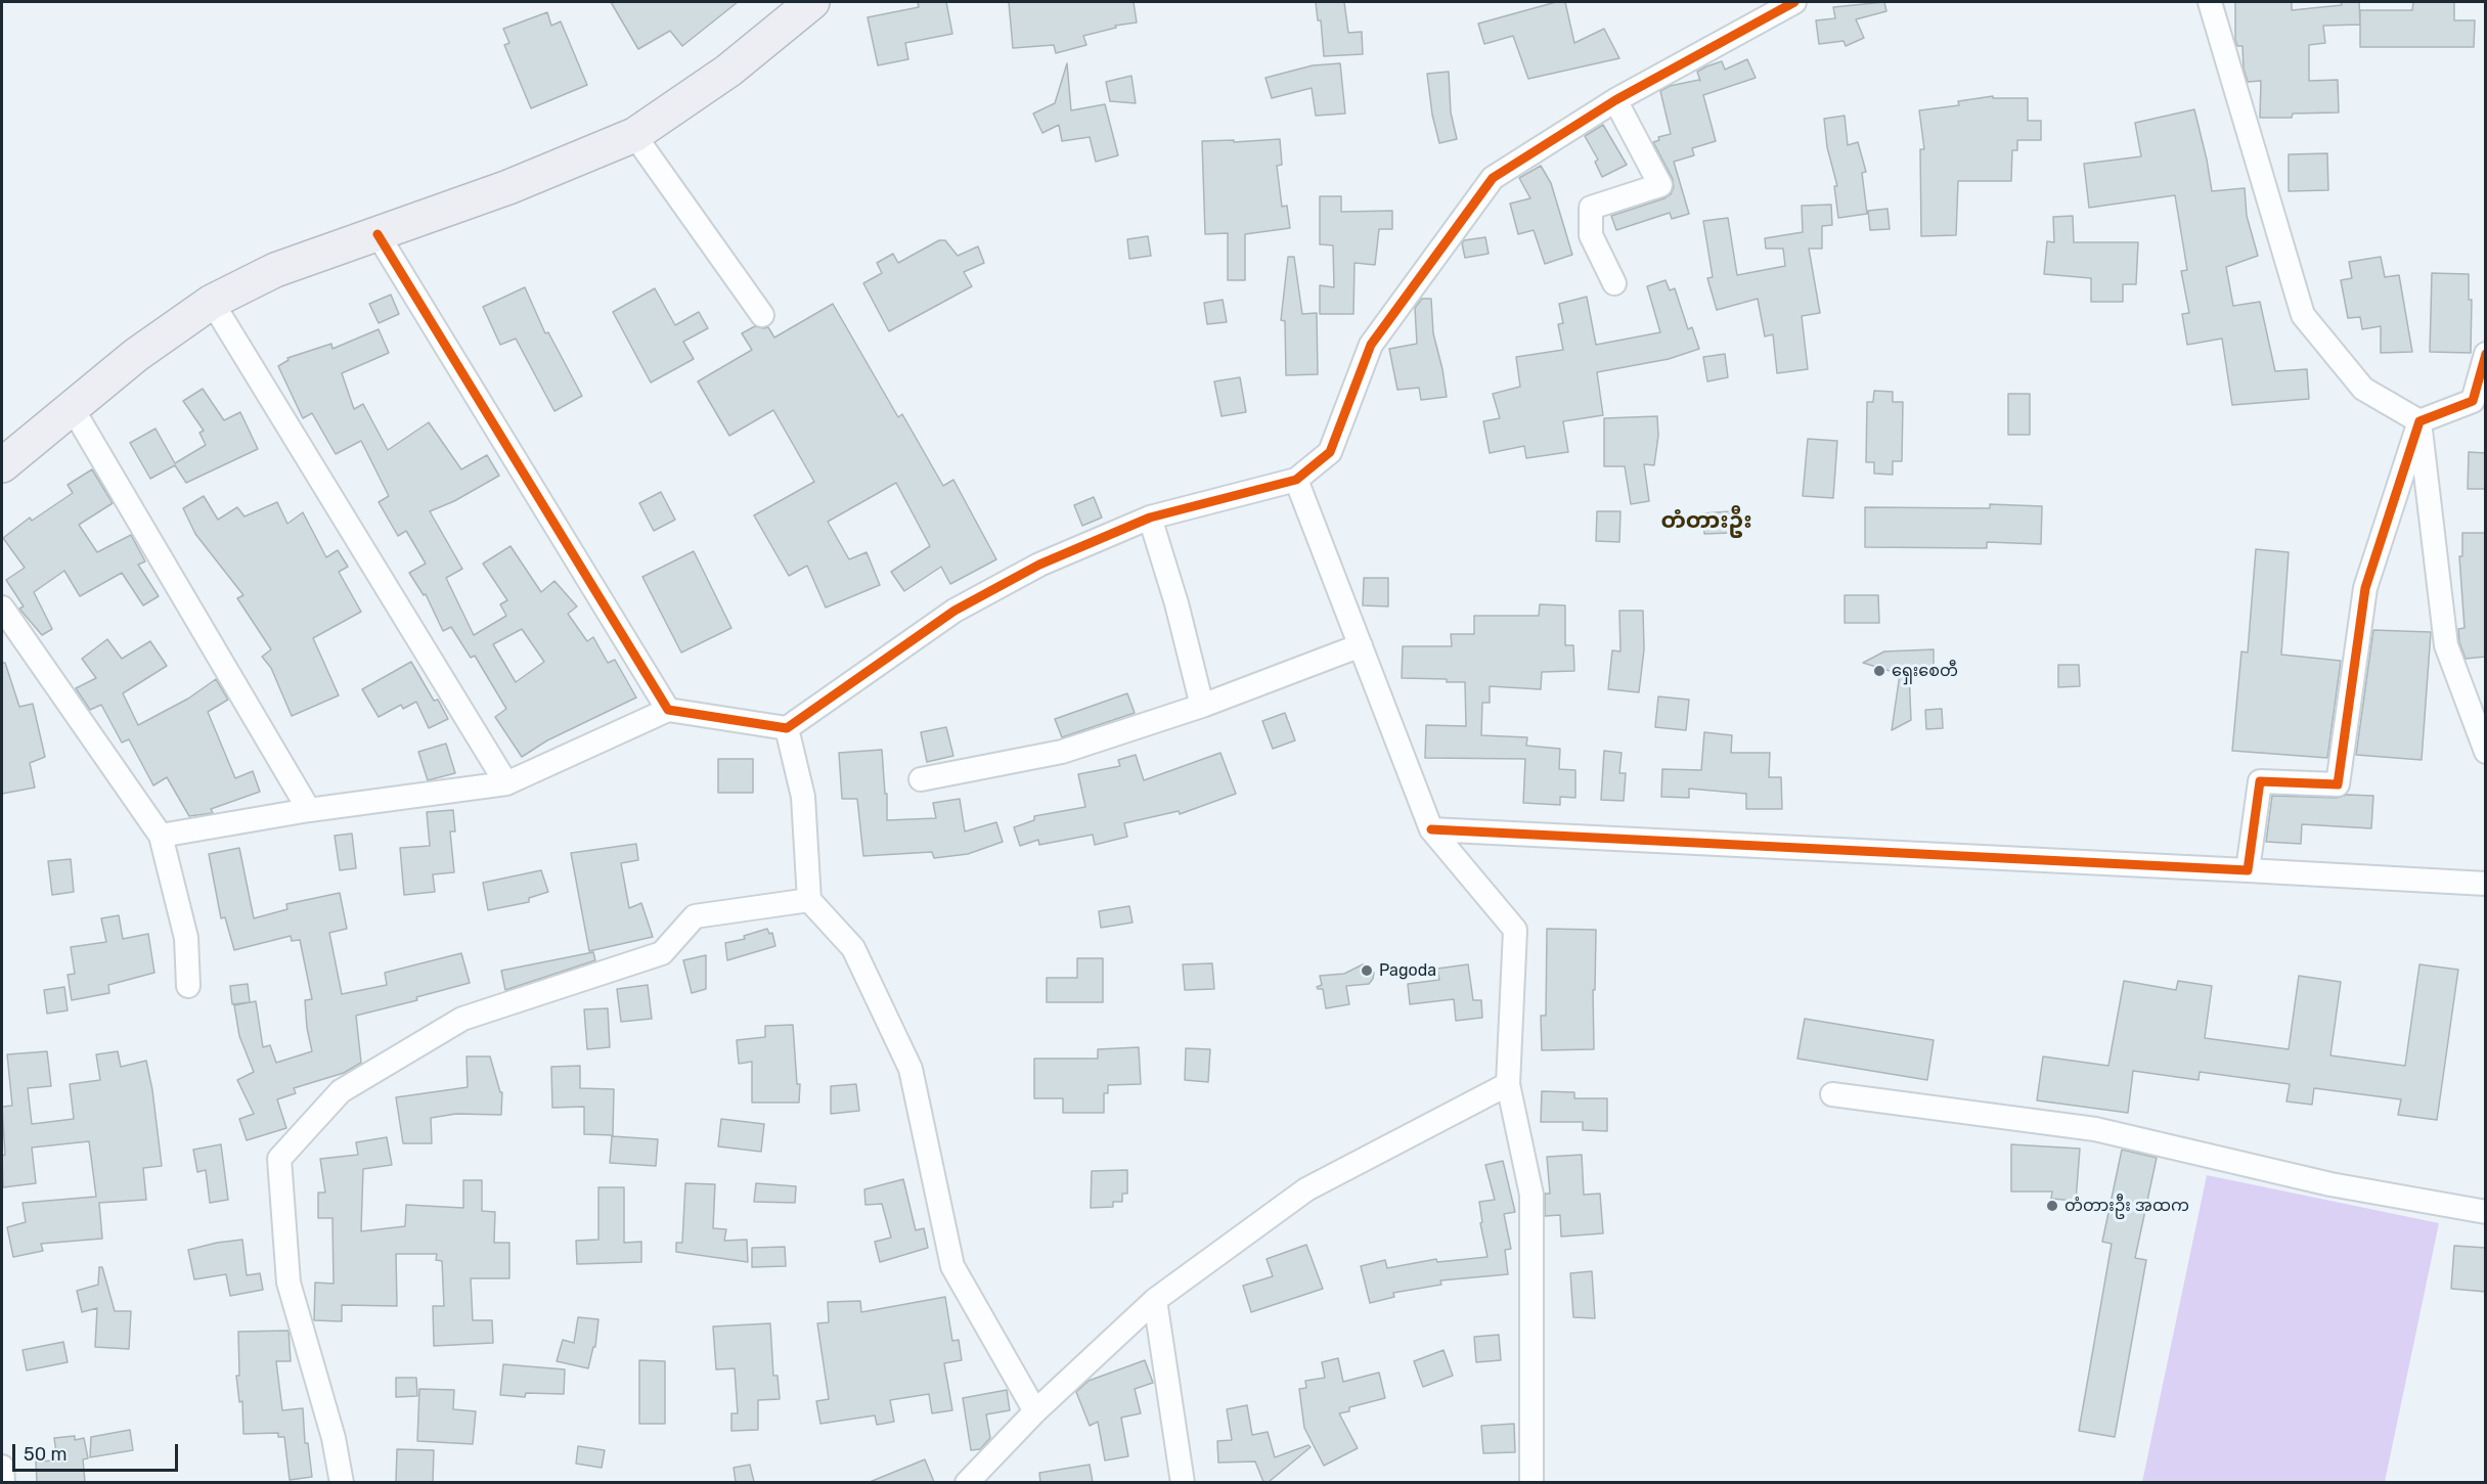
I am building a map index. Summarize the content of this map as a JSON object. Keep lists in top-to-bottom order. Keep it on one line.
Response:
{"districts":["တံတားဦး"],"places":["ရှေးစေတီ","Pagoda","တံတားဦး အထက"],"scale_bar":"50 m"}
